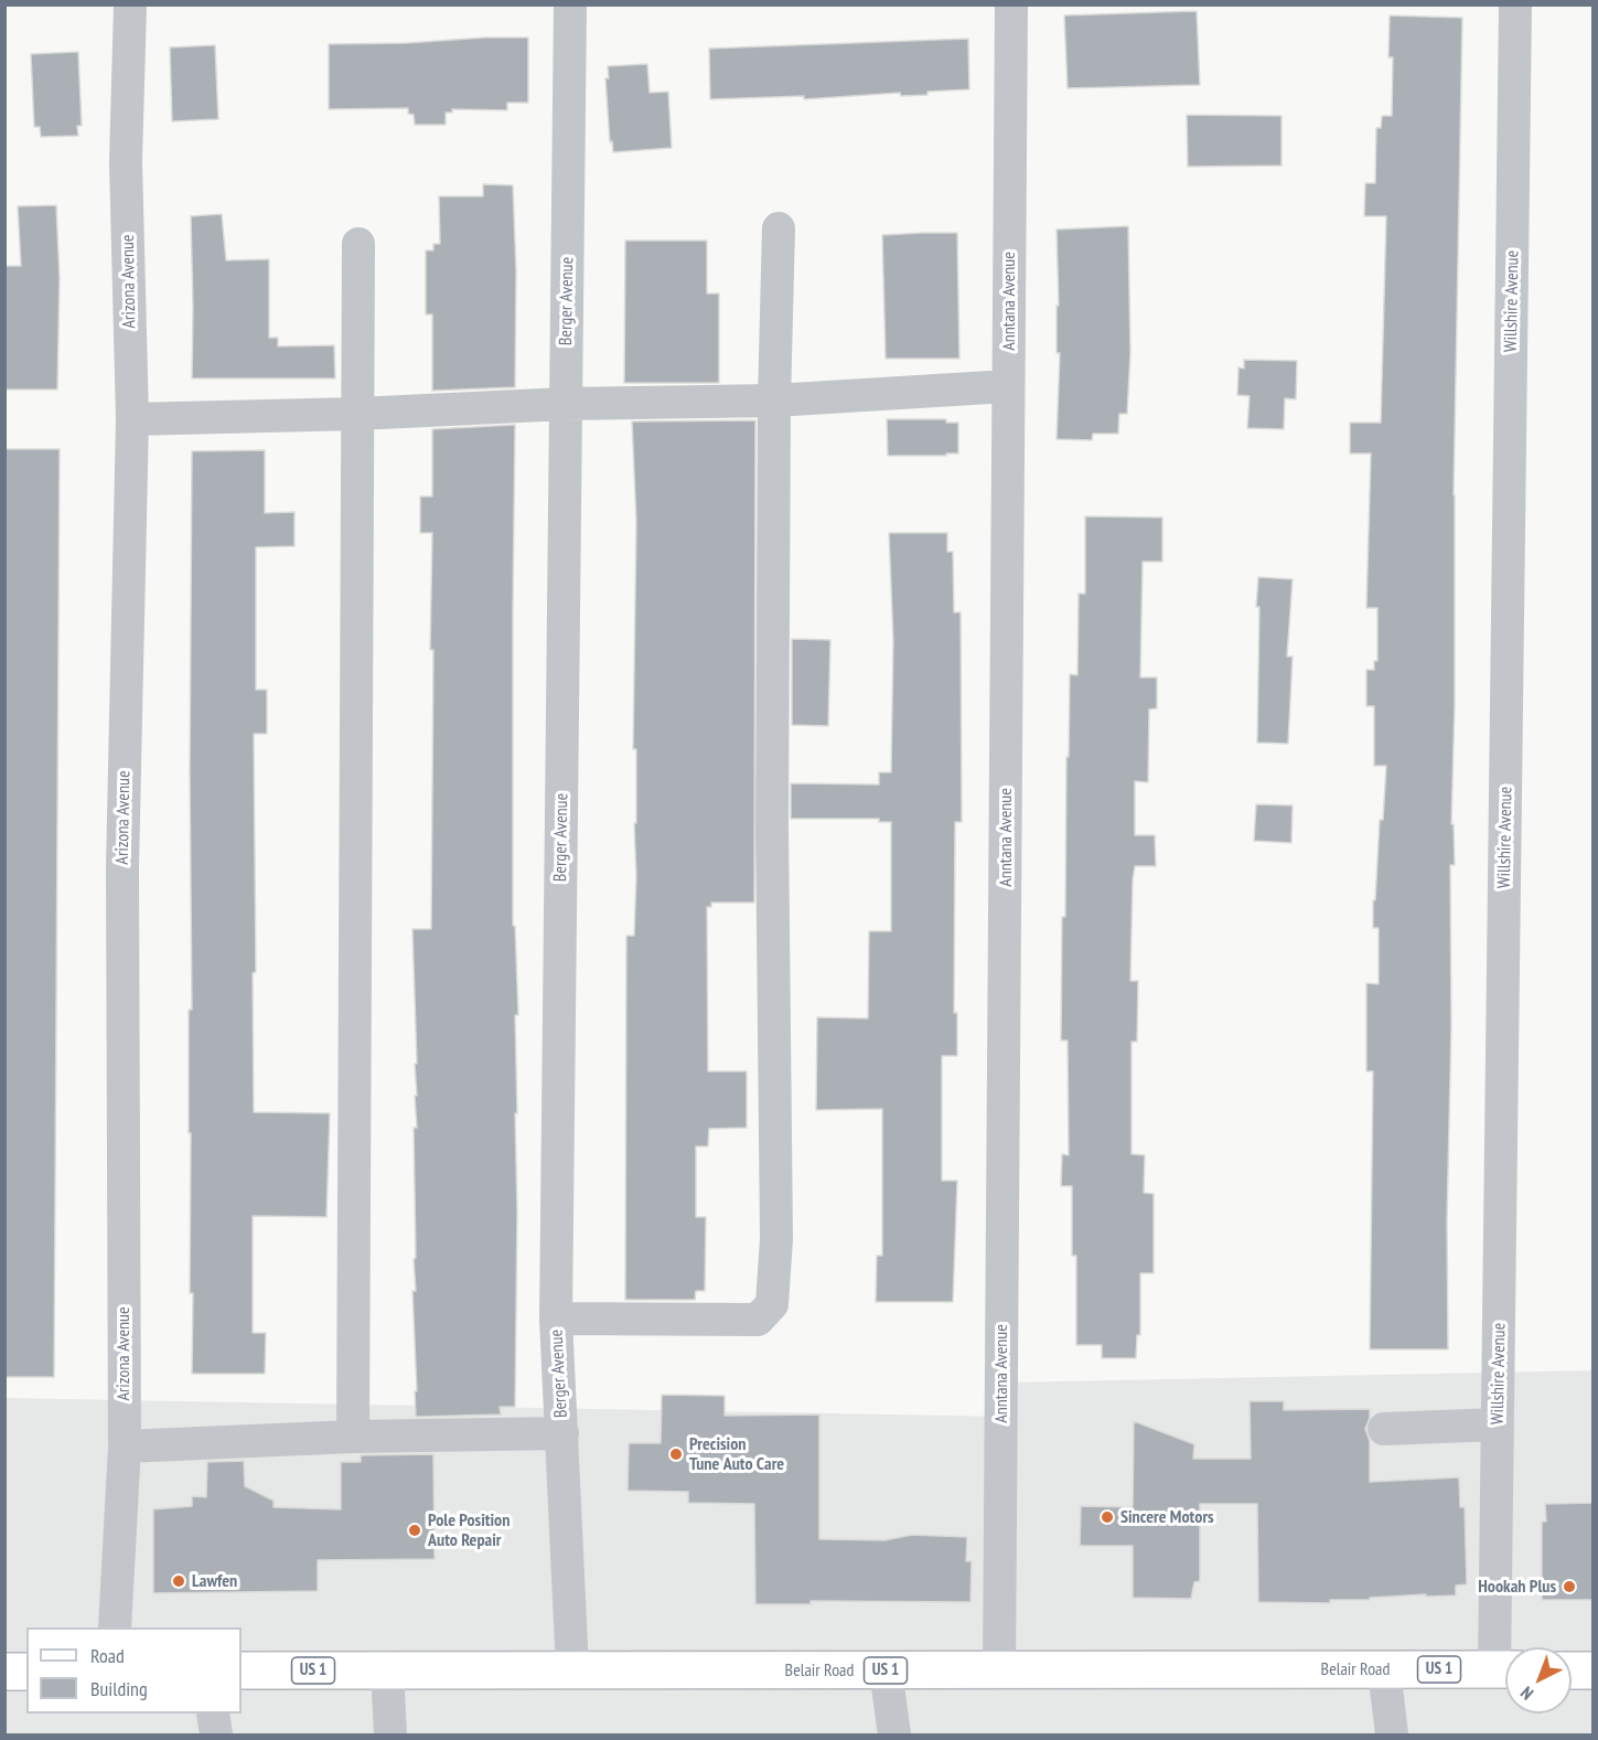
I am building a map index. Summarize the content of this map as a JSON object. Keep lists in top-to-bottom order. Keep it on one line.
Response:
{"streets":{"main road":["Belair Road","US 1"],"street":["Arizona Avenue","Berger Avenue","Anntana Avenue","Willshire Avenue"]},"crossings":[["Berger Avenue","Belair Road"],["Anntana Avenue","Belair Road"]],"places":["Precision Tune Auto Care","Sincere Motors","Pole Position Auto Repair","Lawfen","Hookah Plus"],"legend":["Road","Building"],"north":"bottom left"}
